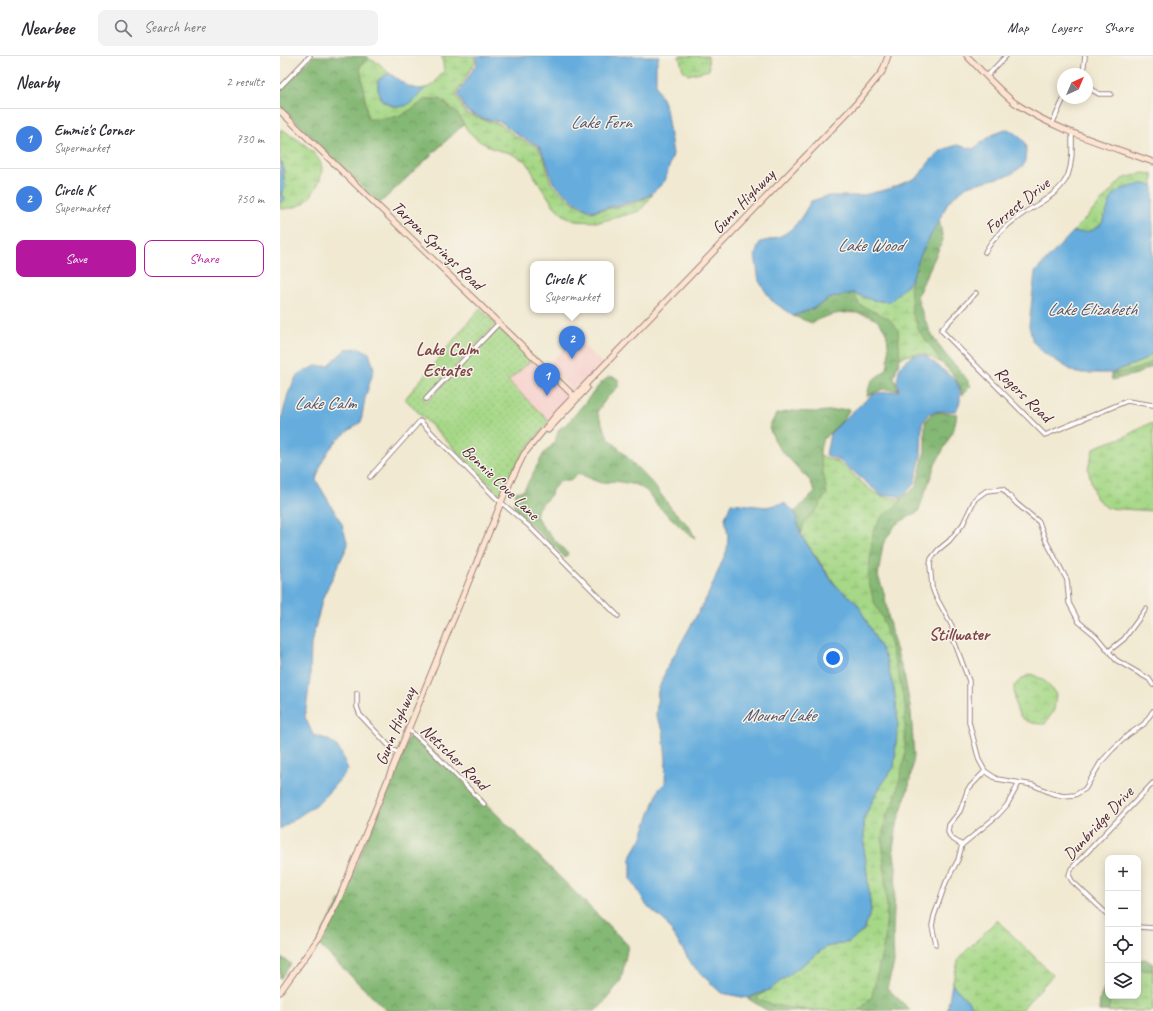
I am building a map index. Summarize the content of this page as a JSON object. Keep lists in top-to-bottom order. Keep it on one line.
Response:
{"streets":{"main road":["Gunn Highway","Tarpon Springs Road"],"street":["Forrest Drive","Rogers Road","Bonnie Cove Lane","Netscher Road","Dunbridge Drive"]},"crossings":[["Gunn Highway","Tarpon Springs Road"],["Gunn Highway","Bonnie Cove Lane"],["Gunn Highway","Netscher Road"]],"districts":["Lake Calm Estates","Stillwater"],"water":["Lake Fern","Lake Wood","Lake Elizabeth","Lake Calm","Mound Lake"],"north":"top right","page":{"header":"Nearbee","search":"Search here","nav":["Map","Layers","Share"],"heading":["Nearby","2 results"],"list":[{"mark":"1","name":"Emmie's Corner","note":"Supermarket","value":"730 m"},{"mark":"2","name":"Circle K","note":"Supermarket","value":"750 m"}],"buttons":["Save","Share"],"popup":["Circle K","Supermarket"],"pins":["2","1"],"map_buttons":["+","−"]}}
